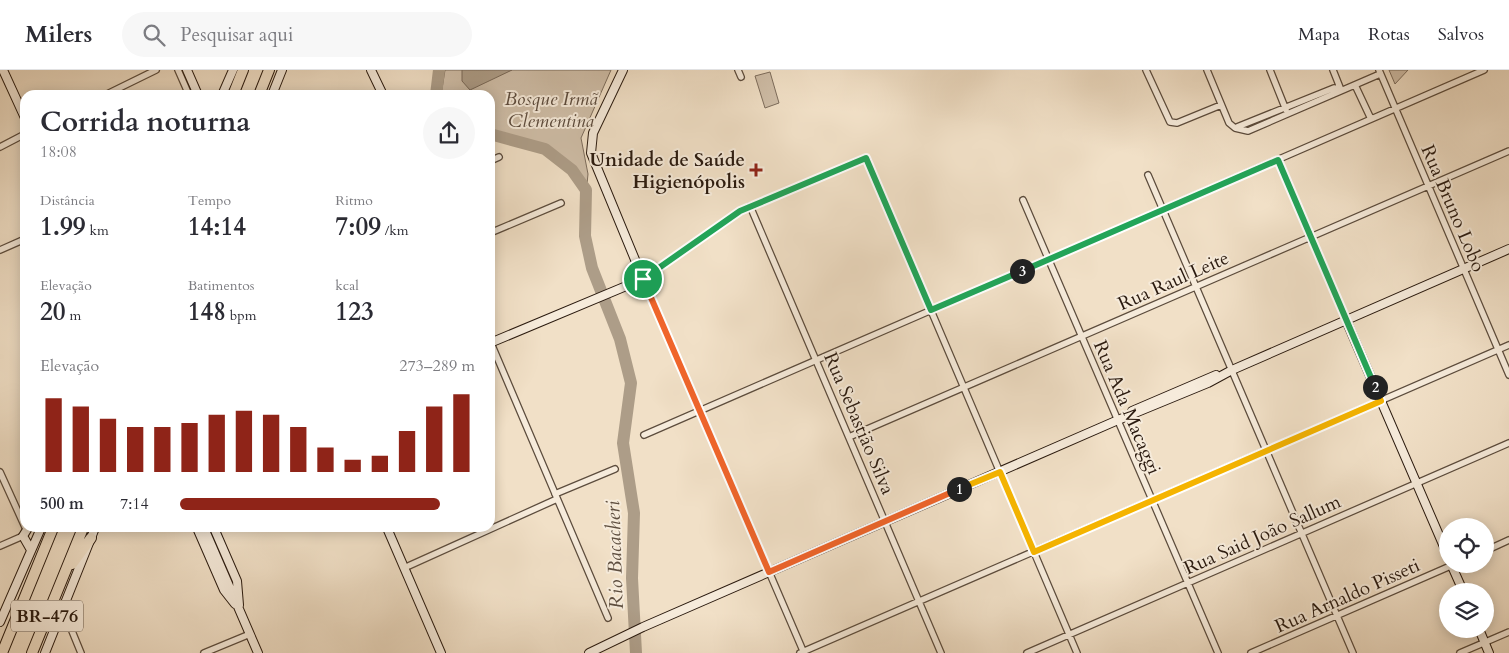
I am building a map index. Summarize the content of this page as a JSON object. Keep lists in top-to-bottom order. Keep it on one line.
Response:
{"streets":{"highway":["BR-476"],"street":["Rua Bruno Lobo","Rua Raul Leite","Rua Ada Macaggi","Rua Sebastião Silva","Rua Said João Sallum","Rua Arnaldo Pisseti"]},"crossings":[["Rua Bruno Lobo","Rua Raul Leite"],["Rua Raul Leite","Rua Ada Macaggi"],["Rua Raul Leite","Rua Sebastião Silva"],["Rua Ada Macaggi","Rua Said João Sallum"]],"water":["Rio Bacacheri"],"parks":["Bosque Irmã Clementina"],"places":{"health":["Unidade de Saúde Higienópolis"]},"page":{"header":"Milers","search":"Pesquisar aqui","nav":["Mapa","Rotas","Salvos"],"heading":["Corrida noturna","18:08"],"stats":[["Distância","1.99 km"],["Tempo","14:14"],["Ritmo","7:09 /km"],["Elevação","20 m"],["Batimentos","148 bpm"],["kcal","123"]],"pins":["3","2","1"],"chart":["Elevação","273–289 m"],"list":[{"name":"500 m","note":"7:14"}]}}
